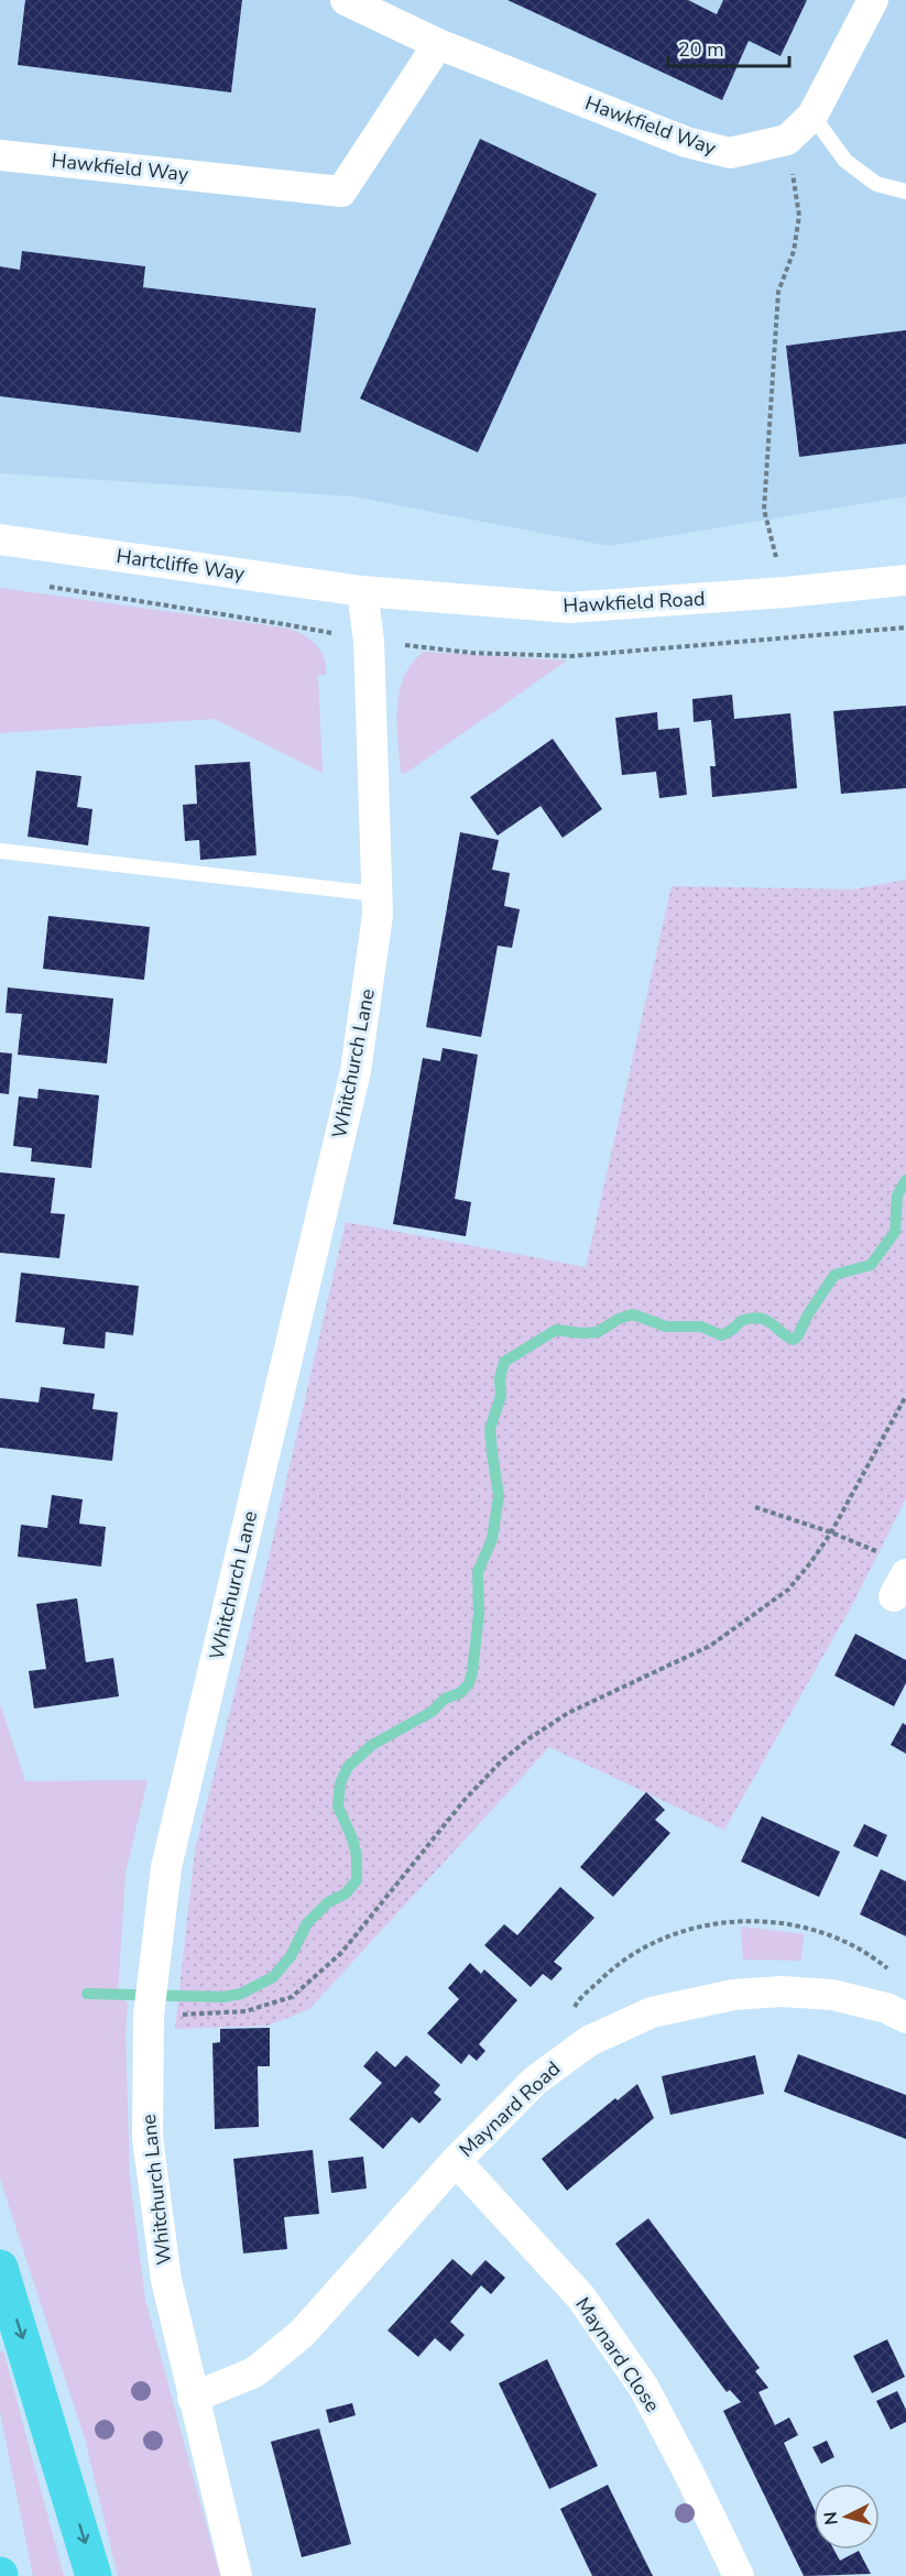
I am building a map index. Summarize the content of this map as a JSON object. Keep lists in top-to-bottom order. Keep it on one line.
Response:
{"streets":{"street":["Hawkfield Way","Hartcliffe Way","Hawkfield Road","Whitchurch Lane","Maynard Road","Maynard Close"]},"crossings":[["Hartcliffe Way","Hawkfield Road"],["Hartcliffe Way","Whitchurch Lane"],["Hawkfield Road","Whitchurch Lane"],["Whitchurch Lane","Maynard Road"],["Maynard Road","Maynard Close"]],"scale_bar":"20 m","north":"left"}
